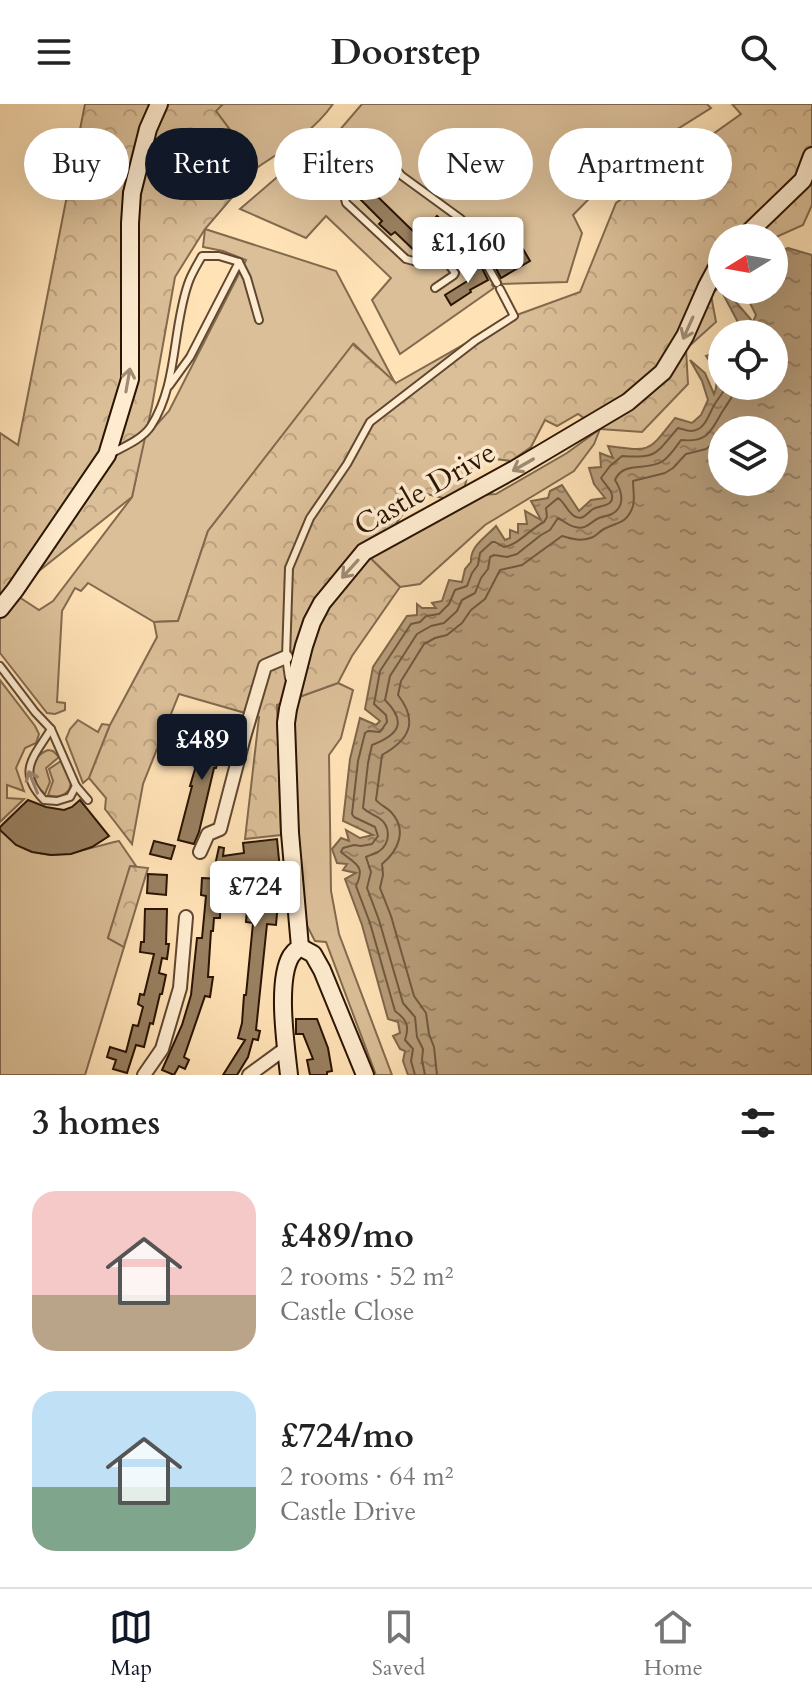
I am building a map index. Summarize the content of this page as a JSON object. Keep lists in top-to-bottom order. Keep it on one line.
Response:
{"streets":{"street":["Castle Drive"]},"one_way":["Castle Drive"],"north":"left","page":{"header":"Doorstep","chip":["Buy","Rent","Filters","New","Apartment"],"price":["£1,160","£489","£724"],"heading":"3 homes","list":[{"name":"£489/mo","note":"2 rooms · 52 m² · Castle Close"},{"name":"£724/mo","note":"2 rooms · 64 m² · Castle Drive"}],"tabs":["Map","Saved","Home"]}}
